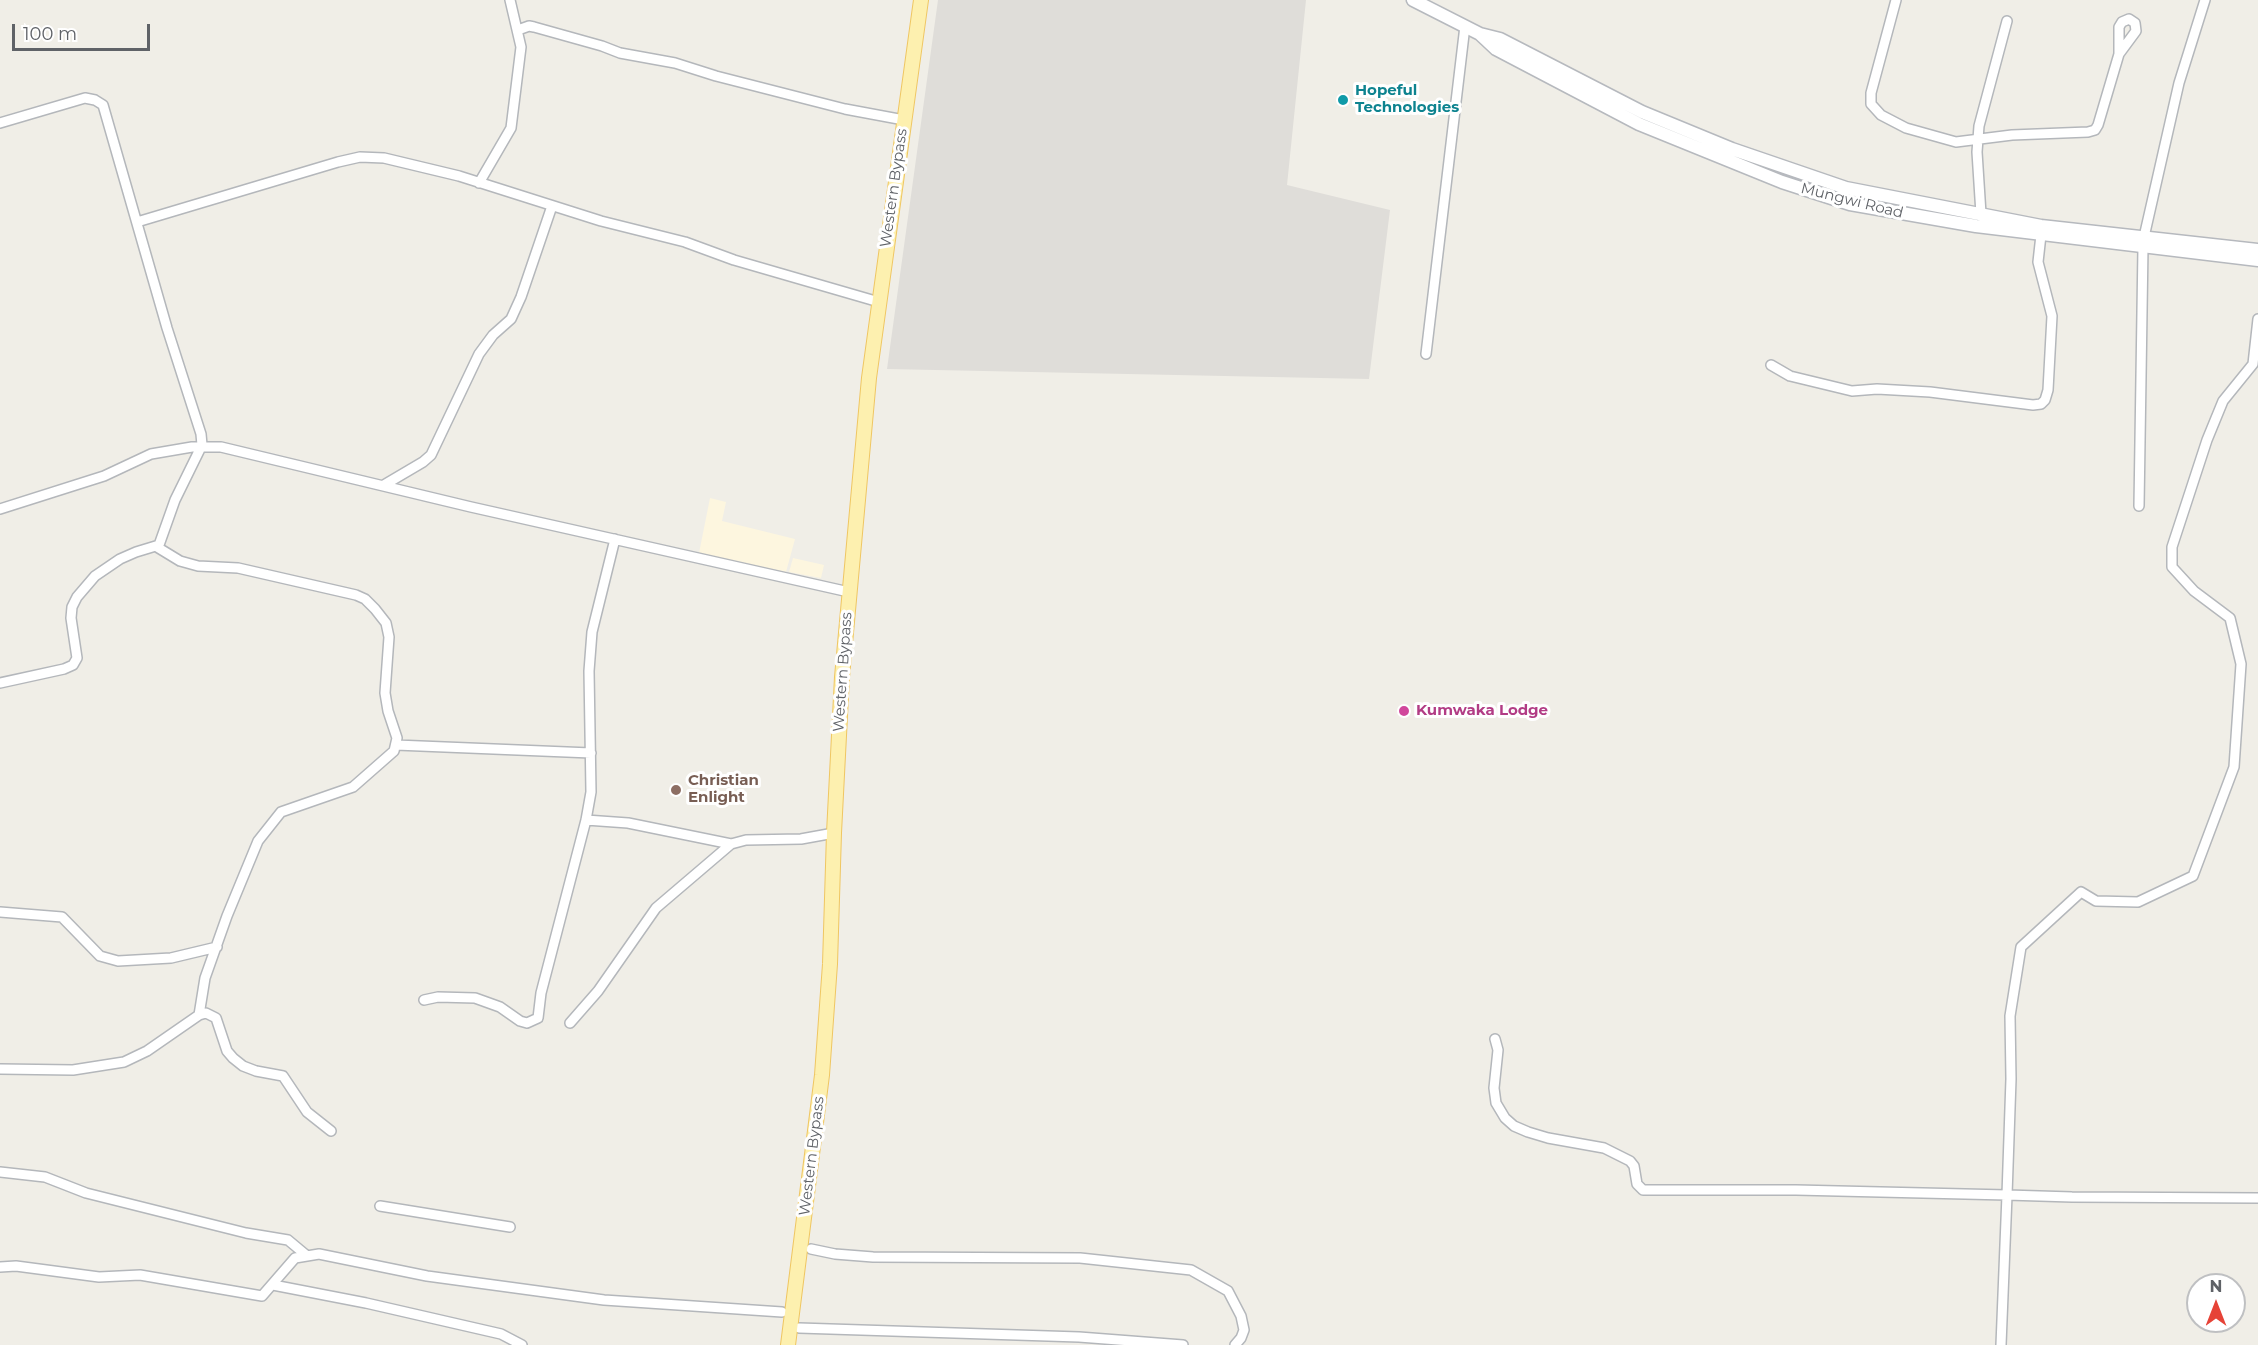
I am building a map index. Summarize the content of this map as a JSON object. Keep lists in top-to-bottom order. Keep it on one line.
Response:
{"streets":{"main road":["Western Bypass","Mungwi Road"]},"places":["Hopeful Technologies","Kumwaka Lodge","Christian Enlight"],"scale_bar":"100 m","north":"top"}
